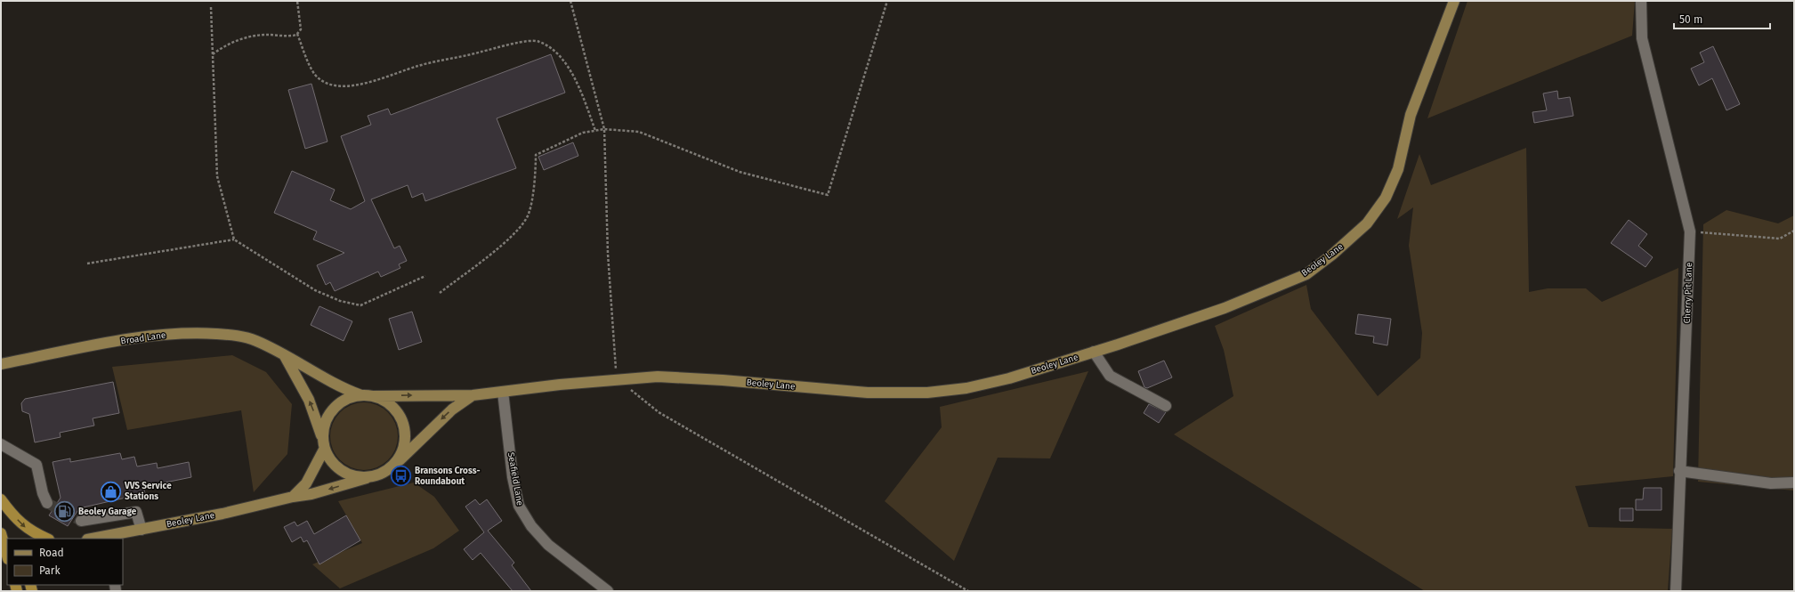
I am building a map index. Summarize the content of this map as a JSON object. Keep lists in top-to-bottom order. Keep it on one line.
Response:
{"streets":{"main road":["Beoley Lane","Broad Lane"],"street":["Cherry Pit Lane","Seafield Lane"]},"crossings":[["Beoley Lane","Broad Lane"],["Beoley Lane","Seafield Lane"]],"places":{"bus stop":["Bransons Cross- Roundabout"],"shop":["VVS Service Stations"],"fuel station":["Beoley Garage"]},"legend":["Road","Park"],"scale_bar":"50 m"}
